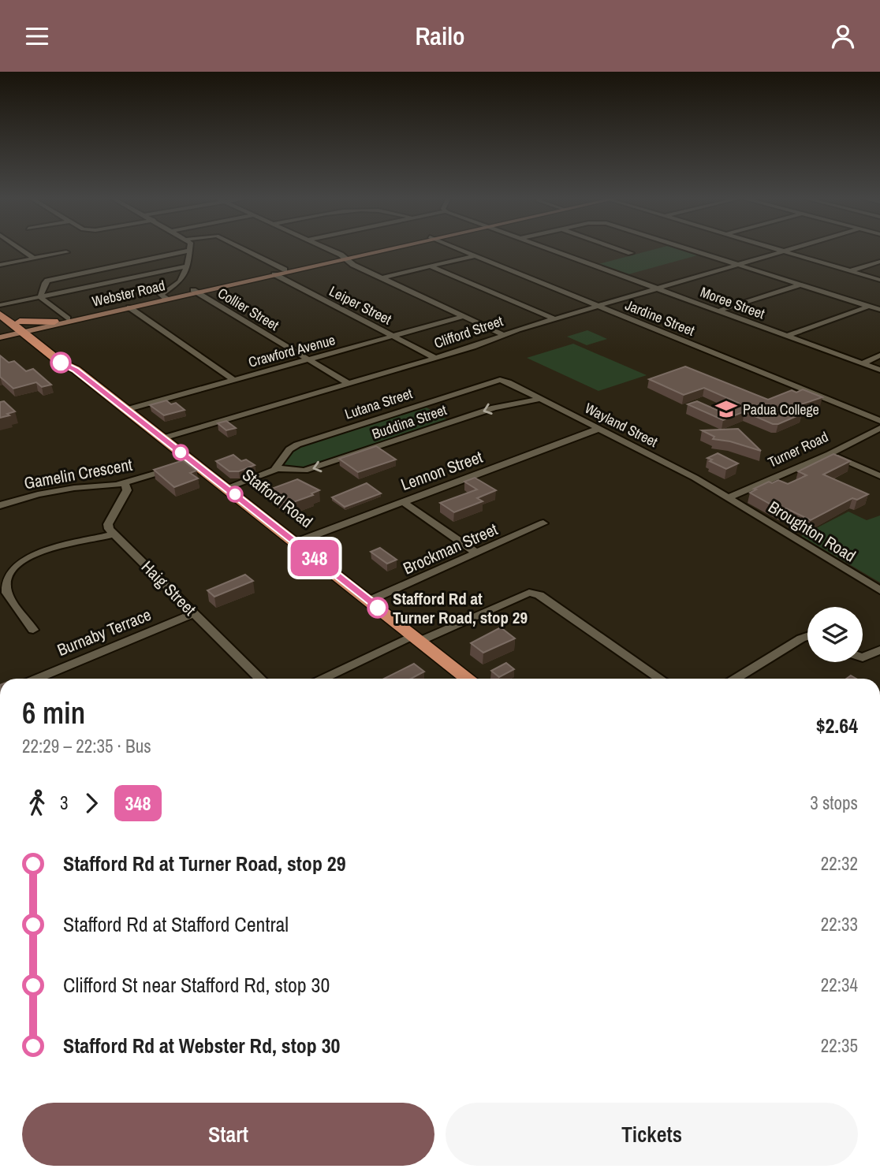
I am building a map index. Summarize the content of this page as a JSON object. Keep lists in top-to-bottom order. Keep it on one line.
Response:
{"streets":{"highway":["Stafford Road"],"main road":["Webster Road"],"street":["Moree Street","Leiper Street","Collier Street","Jardine Street","Clifford Street","Crawford Avenue","Lutana Street","Buddina Street","Wayland Street","Turner Road","Lennon Street","Gamelin Crescent","Broughton Road","Brockman Street","Haig Street","Burnaby Terrace"]},"crossings":[["Webster Road","Leiper Street"],["Webster Road","Collier Street"],["Moree Street","Clifford Street"],["Leiper Street","Clifford Street"],["Leiper Street","Crawford Avenue"],["Collier Street","Clifford Street"],["Collier Street","Crawford Avenue"],["Jardine Street","Clifford Street"],["Clifford Street","Stafford Road"],["Crawford Avenue","Stafford Road"],["Lutana Street","Buddina Street"],["Lutana Street","Wayland Street"],["Buddina Street","Wayland Street"],["Buddina Street","Stafford Road"],["Wayland Street","Turner Road"],["Wayland Street","Lennon Street"],["Wayland Street","Broughton Road"],["Turner Road","Broughton Road"],["Lennon Street","Stafford Road"],["Gamelin Crescent","Stafford Road"],["Stafford Road","Brockman Street"],["Haig Street","Burnaby Terrace"]],"one_way":["Buddina Street"],"places":{"school or university":["Padua College"],"other":["Stafford Rd at Turner Road, stop 29"]},"lines":["bus line 348"],"page":{"header":"Railo","on_map":"348","heading":["6 min","22:29 – 22:35 · Bus","$2.64"],"legs":["3","348","3 stops"],"list":[{"name":"Stafford Rd at Turner Road, stop 29","value":"22:32"},{"name":"Stafford Rd at Stafford Central","value":"22:33"},{"name":"Clifford St near Stafford Rd, stop 30","value":"22:34"},{"name":"Stafford Rd at Webster Rd, stop 30","value":"22:35"}],"buttons":["Start","Tickets"]}}
